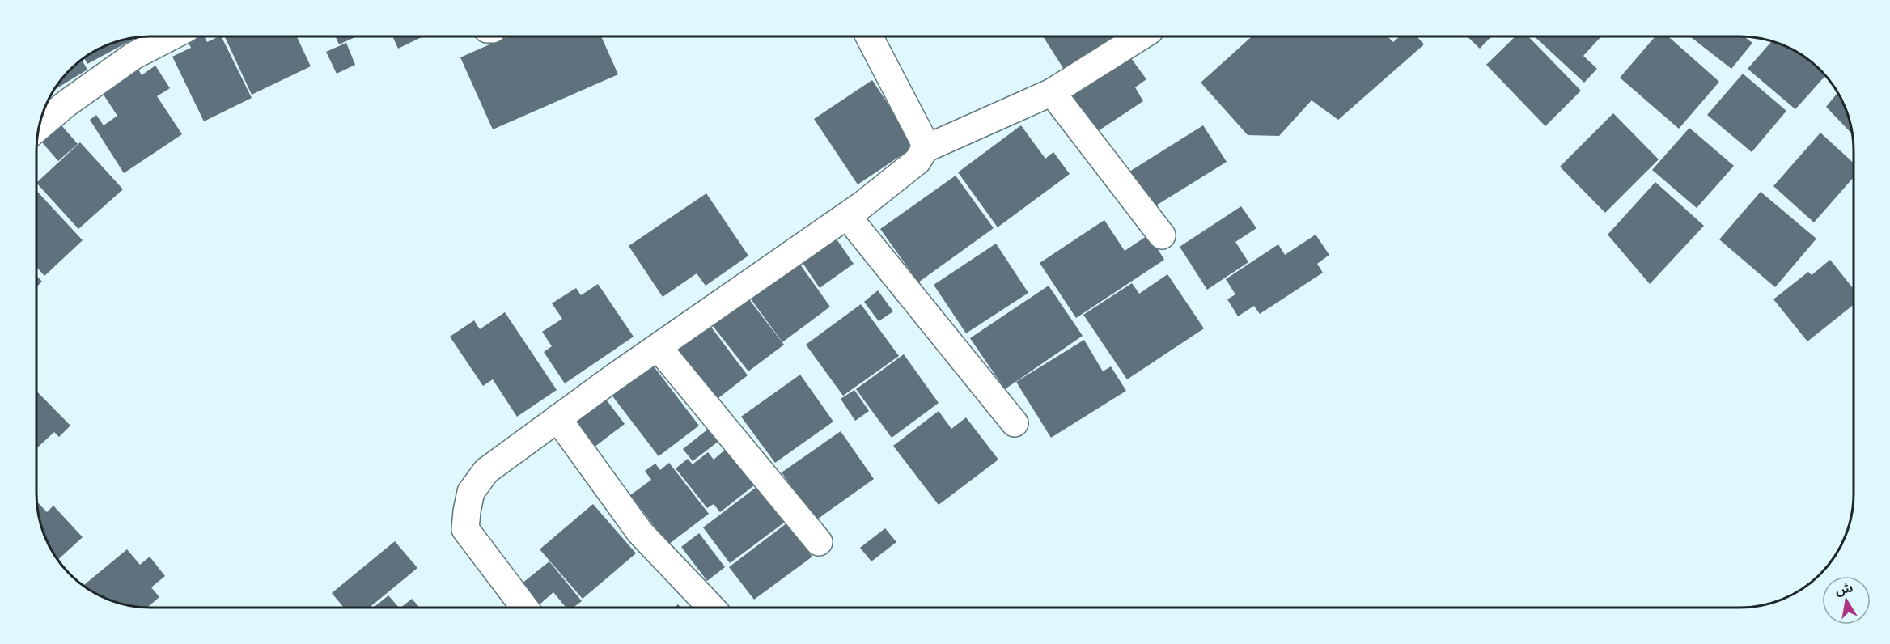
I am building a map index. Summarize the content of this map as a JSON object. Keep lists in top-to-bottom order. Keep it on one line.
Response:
{"north":"top"}
